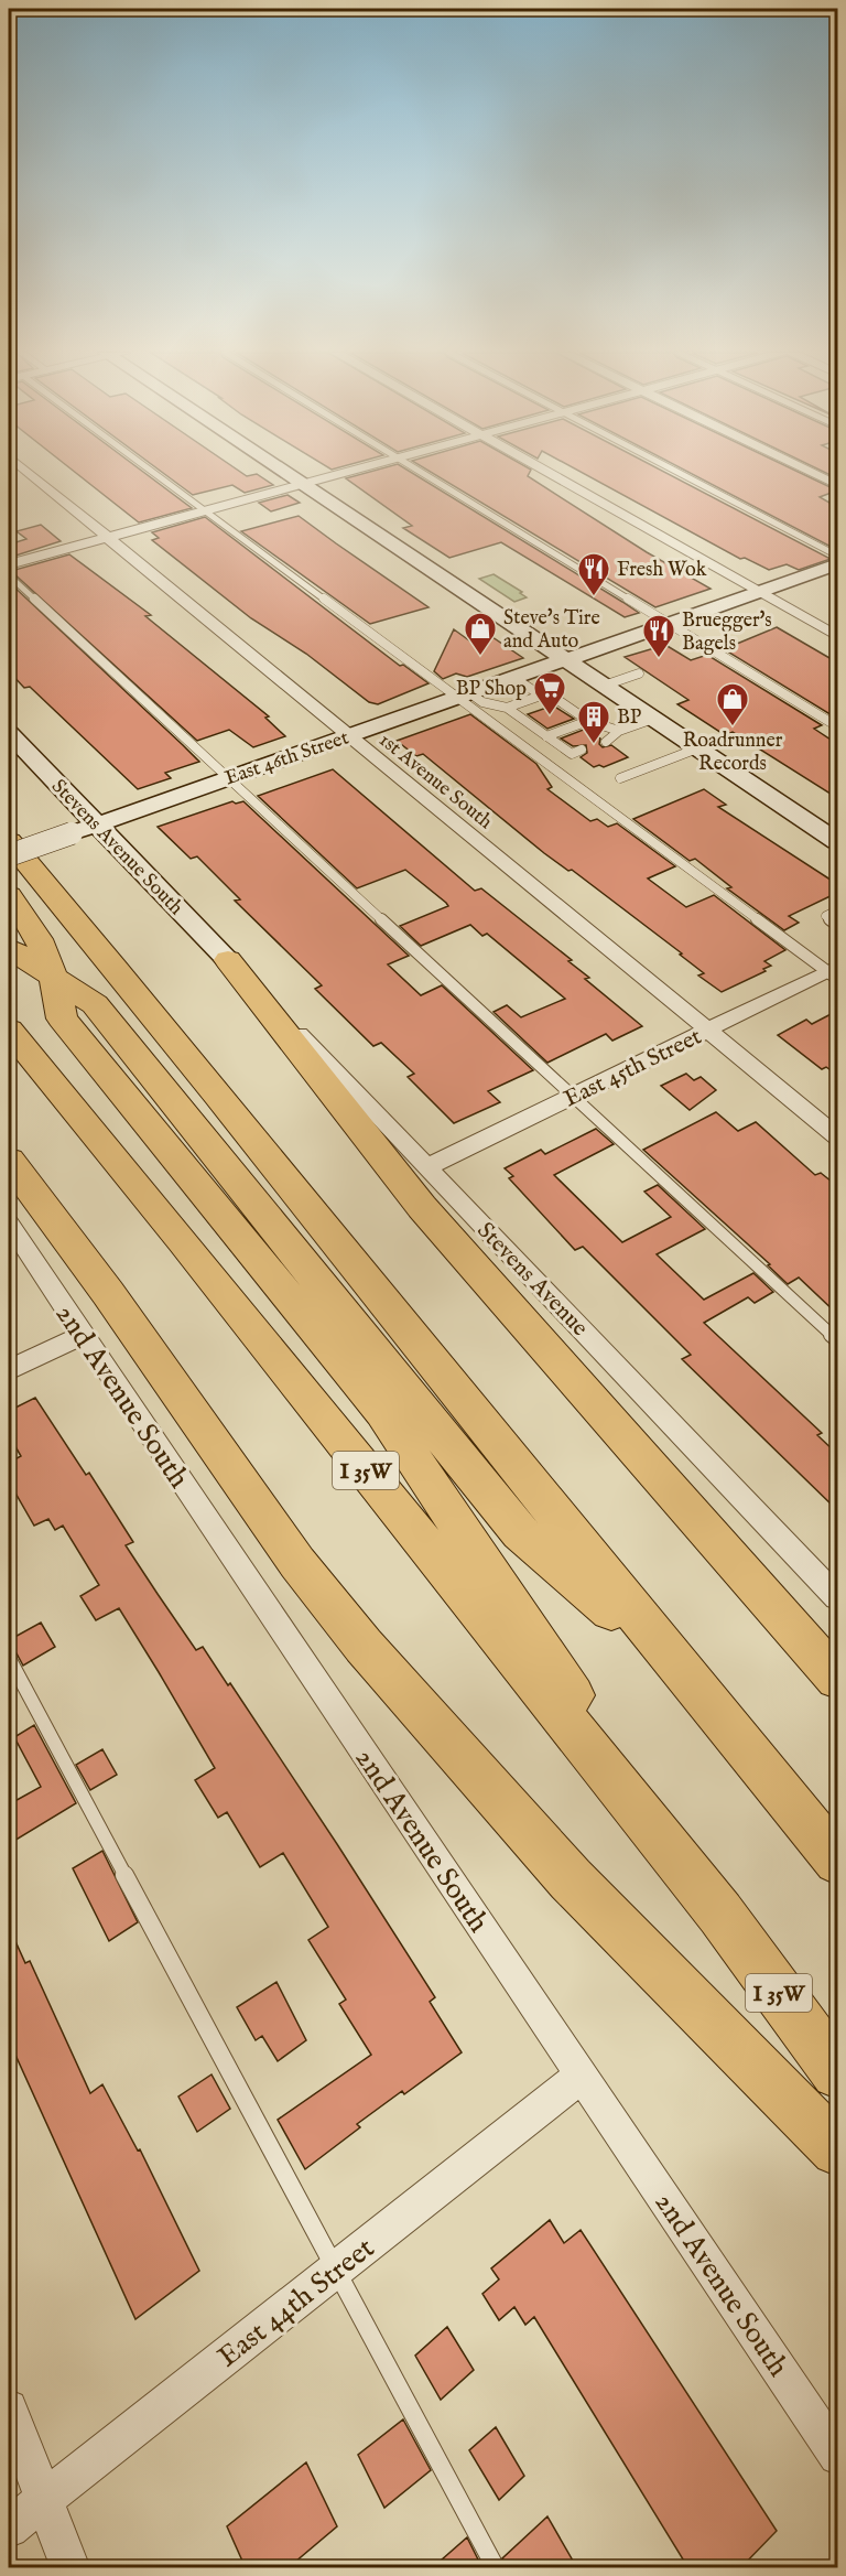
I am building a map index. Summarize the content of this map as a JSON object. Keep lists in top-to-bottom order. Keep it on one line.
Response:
{"streets":{"highway":["I 35W"],"main road":["East 46th Street","Stevens Avenue South"],"street":["1st Avenue South","East 45th Street","Stevens Avenue","2nd Avenue South","East 44th Street"]},"crossings":[["East 46th Street","1st Avenue South"],["East 46th Street","Stevens Avenue South"],["1st Avenue South","East 45th Street"],["Stevens Avenue South","Stevens Avenue"],["East 45th Street","Stevens Avenue"],["2nd Avenue South","East 44th Street"]],"places":{"restaurant":["Fresh Wok","Bruegger's Bagels"],"shop":["Steve's Tire and Auto","Roadrunner Records"],"supermarket":["BP Shop"],"building":["BP"]}}
